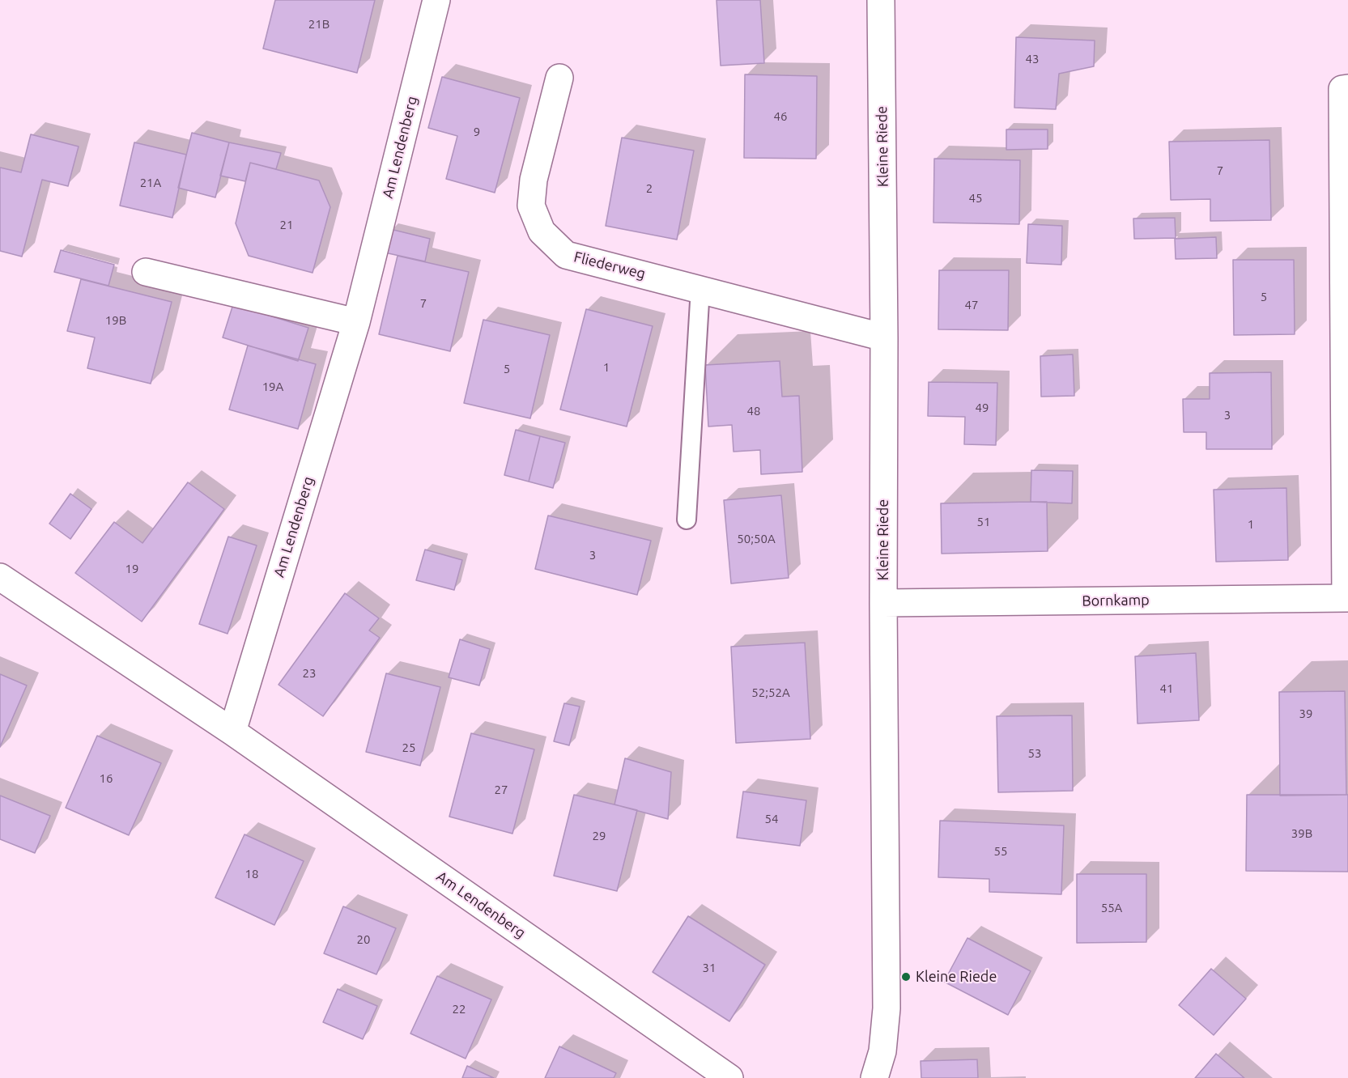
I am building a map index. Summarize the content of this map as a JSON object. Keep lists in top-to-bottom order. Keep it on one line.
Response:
{"streets":{"street":["Kleine Riede","Am Lendenberg","Fliederweg","Bornkamp"]},"crossings":[["Kleine Riede","Fliederweg"],["Kleine Riede","Bornkamp"]],"places":["Kleine Riede"],"house_numbers":["21B","43","46","9","7","21A","2","45","21","5","7","47","19B","1","5","19A","49","48","3","51","1","50;50A","3","19","23","41","52;52A","39","25","53","16","27","54","39B","29","55","18","55A","20","31","22"]}
